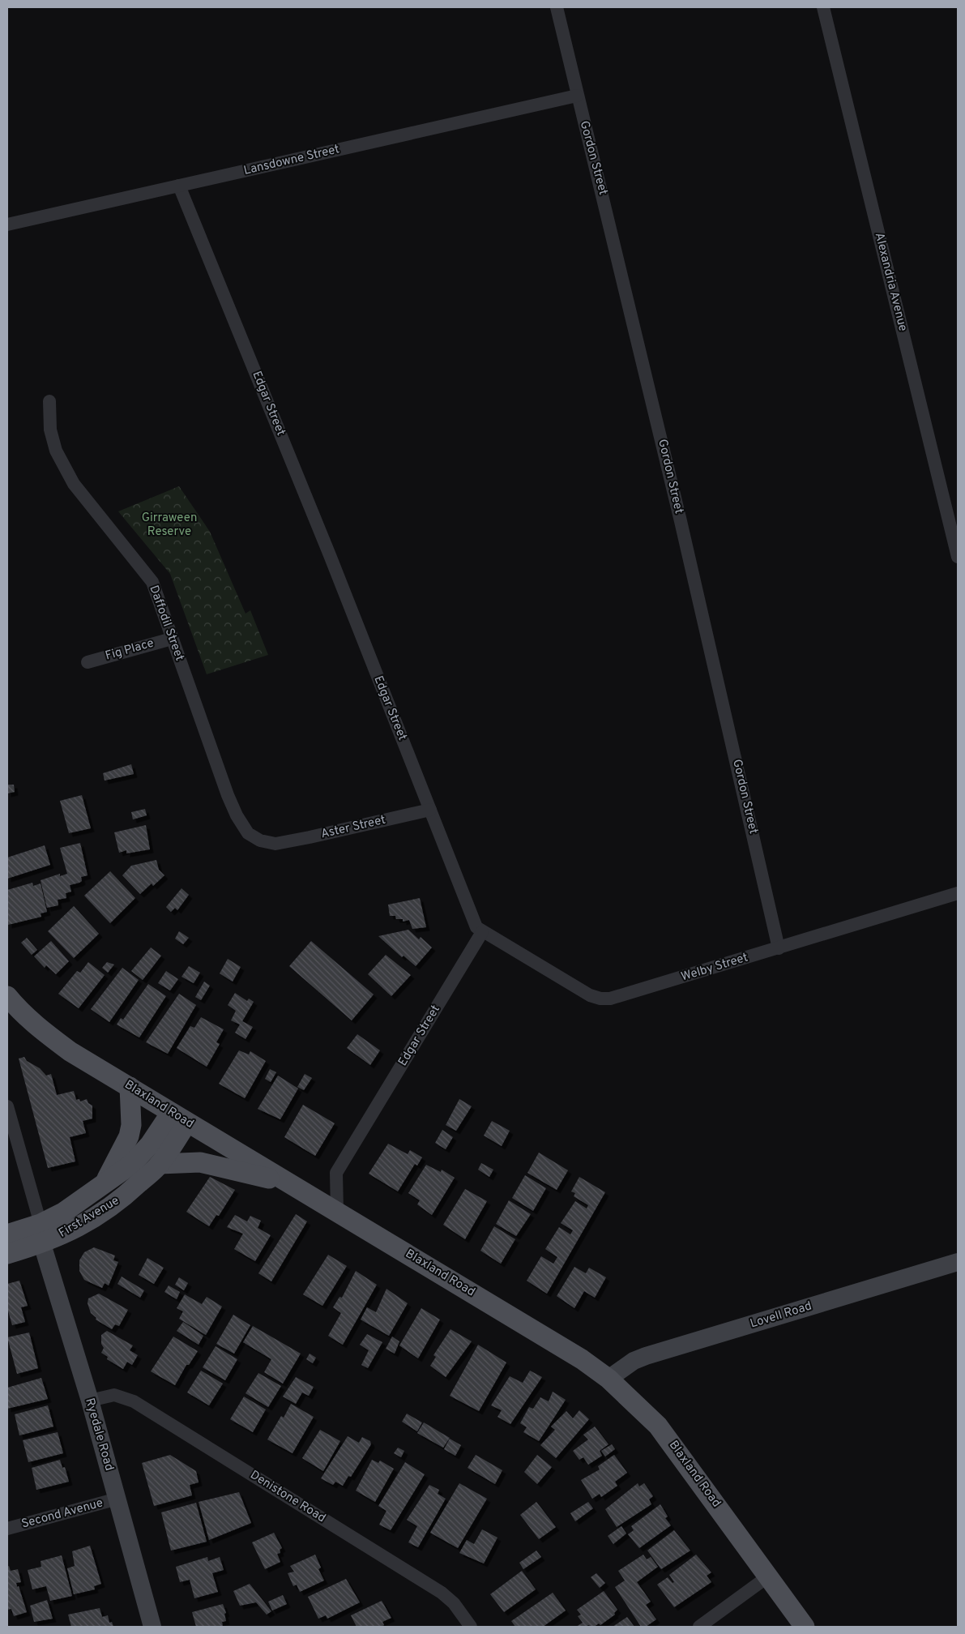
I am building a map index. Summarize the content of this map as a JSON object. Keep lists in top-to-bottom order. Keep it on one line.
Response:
{"streets":{"main road":["Blaxland Road","First Avenue"],"street":["Gordon Street","Lansdowne Street","Alexandria Avenue","Edgar Street","Daffodil Street","Fig Place","Aster Street","Welby Street","Lovell Road","Ryedale Road","Denistone Road","Second Avenue"]},"crossings":[["Gordon Street","Lansdowne Street"],["Gordon Street","Welby Street"],["Lansdowne Street","Edgar Street"],["Edgar Street","Aster Street"],["Edgar Street","Welby Street"],["Edgar Street","Blaxland Road"],["Daffodil Street","Fig Place"],["Daffodil Street","Aster Street"],["Blaxland Road","First Avenue"],["Blaxland Road","Lovell Road"],["First Avenue","Ryedale Road"],["Ryedale Road","Denistone Road"],["Ryedale Road","Second Avenue"]],"parks":["Girraween Reserve"]}
